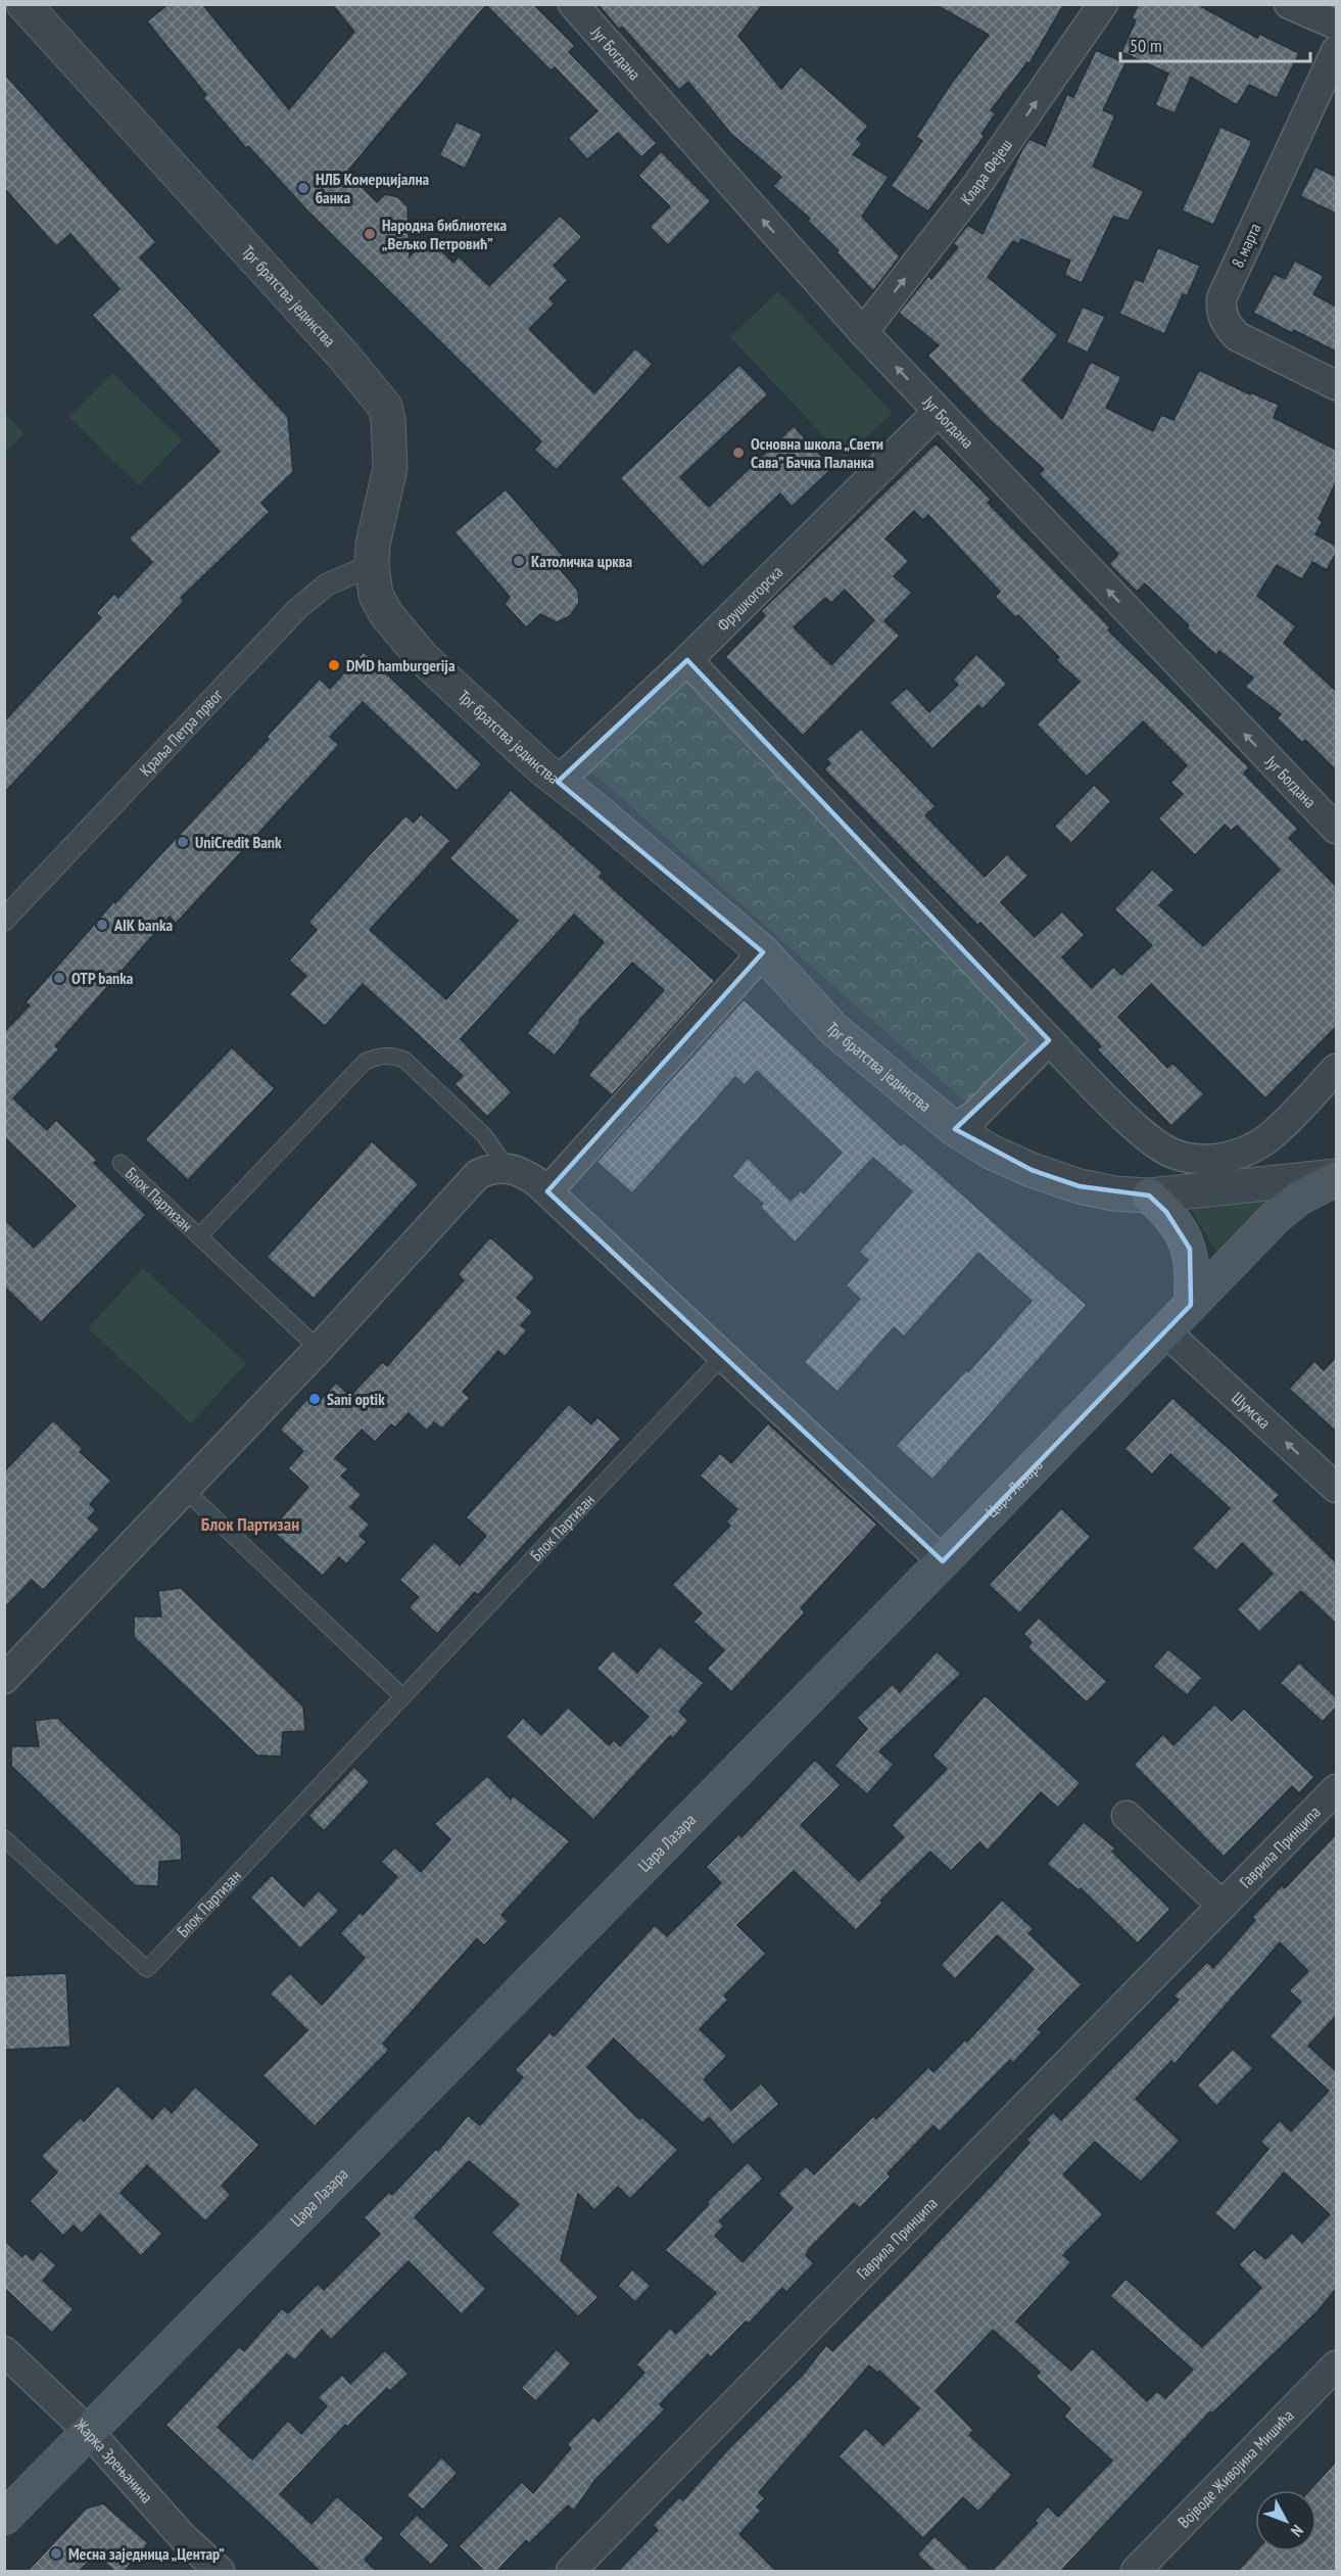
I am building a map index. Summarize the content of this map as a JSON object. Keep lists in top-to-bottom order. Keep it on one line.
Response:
{"streets":{"main road":["Цара Лазара"],"street":["Југ Богдана","Клара Фејеш","8. марта","Трг братства јединства","Фрушкогорска","Краља Петра првог","Шумска","Гаврила Принципа","Жарка Зрењанина","Војводе Живојина Мишића"],"lane":["Блок Партизан"]},"crossings":[["Југ Богдана","Клара Фејеш"],["Југ Богдана","Фрушкогорска"],["Трг братства јединства","Фрушкогорска"],["Трг братства јединства","Краља Петра првог"],["Трг братства јединства","Цара Лазара"],["Шумска","Цара Лазара"],["Цара Лазара","Жарка Зрењанина"]],"one_way":["Југ Богдана","Клара Фејеш","Шумска"],"districts":["Блок Партизан"],"places":["НЛБ Комерцијална банка","Народна библиотека „Вељко Петровић”","Основна школа „Свети Сава” Бачка Паланка","Католичка црква","DMD hamburgerija","UniCredit Bank","AIK banka","OTP banka","Sani optik","Месна заједница „Центар”"],"scale_bar":"50 m","north":"bottom right"}
